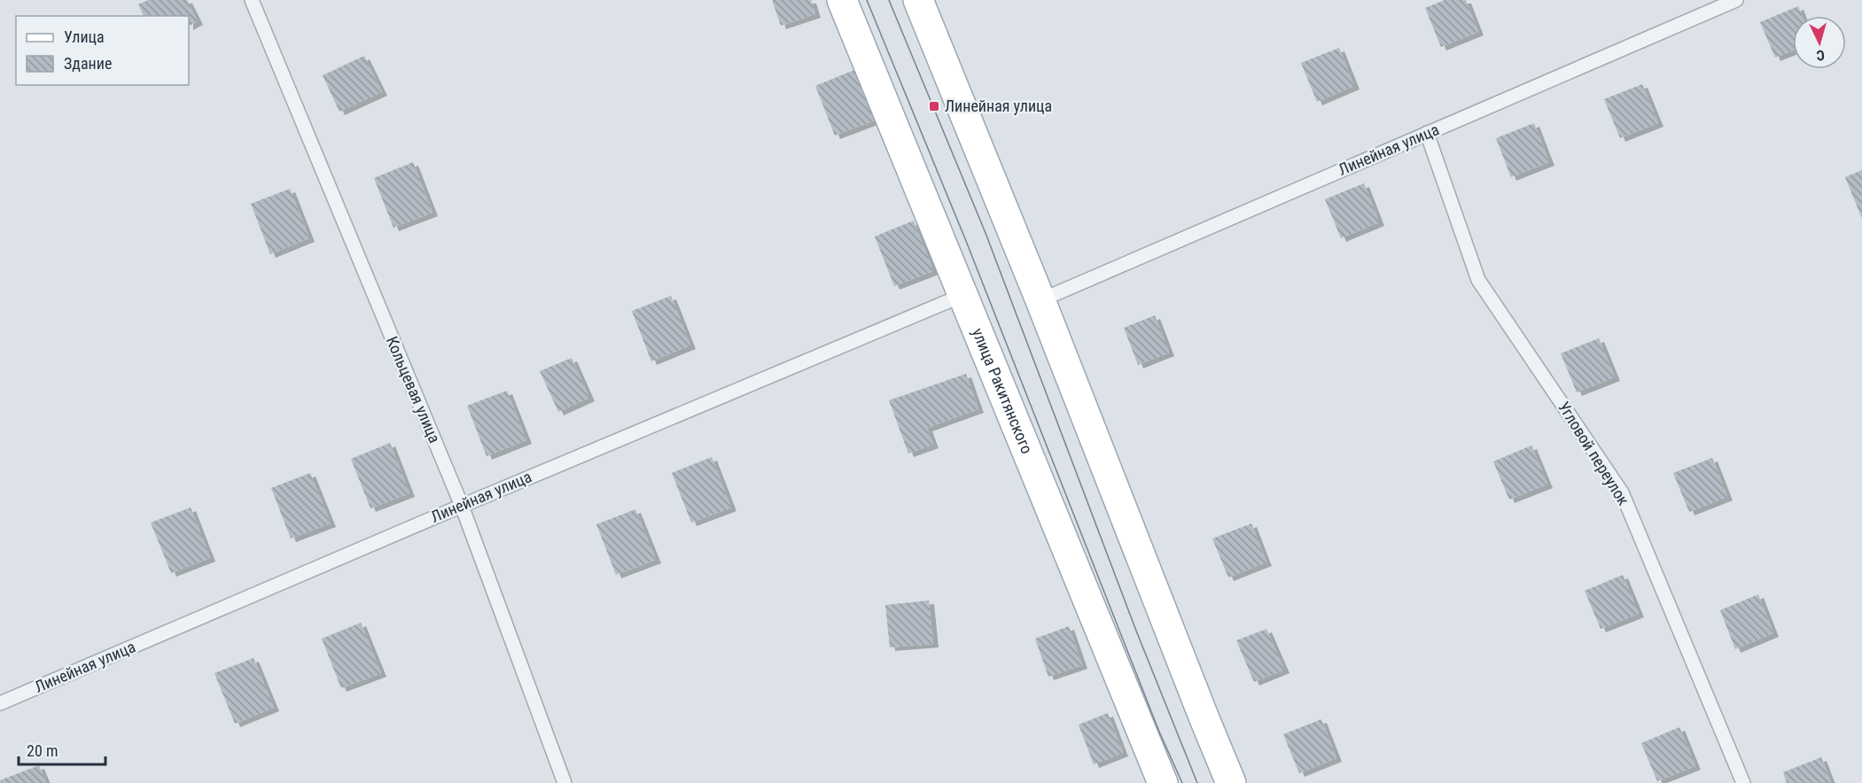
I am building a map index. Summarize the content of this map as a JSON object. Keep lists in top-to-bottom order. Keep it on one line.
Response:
{"streets":{"main road":["улица Ракитянского"],"lane":["Линейная улица","Кольцевая улица","Угловой переулок"]},"crossings":[["Линейная улица","Кольцевая улица"],["Линейная улица","улица Ракитянского"],["Линейная улица","Угловой переулок"]],"places":{"transit":["Линейная улица"]},"legend":["Улица","Здание"],"scale_bar":"20 m","north":"bottom"}
